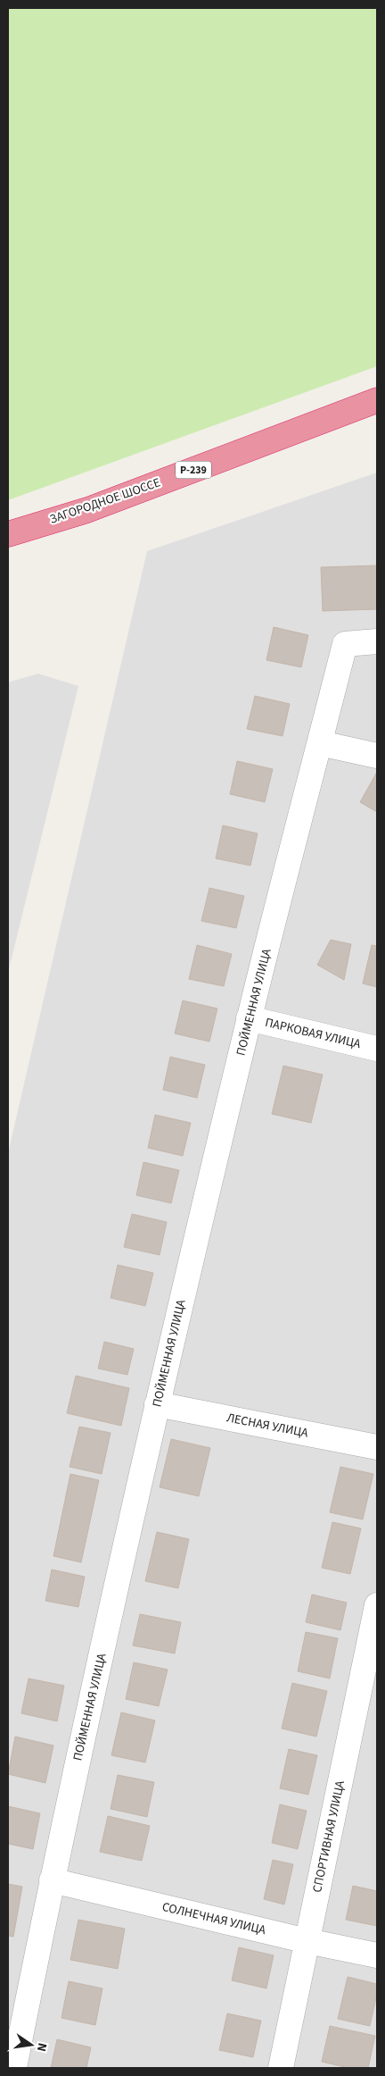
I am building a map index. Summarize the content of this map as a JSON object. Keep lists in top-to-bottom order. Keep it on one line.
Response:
{"streets":{"highway":["Р-239","ЗАГОРОДНОЕ ШОССЕ"],"street":["ПОЙМЕННАЯ УЛИЦА","ПАРКОВАЯ УЛИЦА","ЛЕСНАЯ УЛИЦА","СПОРТИВНАЯ УЛИЦА","СОЛНЕЧНАЯ УЛИЦА"]},"crossings":[["ПОЙМЕННАЯ УЛИЦА","ПАРКОВАЯ УЛИЦА"],["ПОЙМЕННАЯ УЛИЦА","ЛЕСНАЯ УЛИЦА"],["ПОЙМЕННАЯ УЛИЦА","СОЛНЕЧНАЯ УЛИЦА"],["СПОРТИВНАЯ УЛИЦА","СОЛНЕЧНАЯ УЛИЦА"]],"north":"right"}
